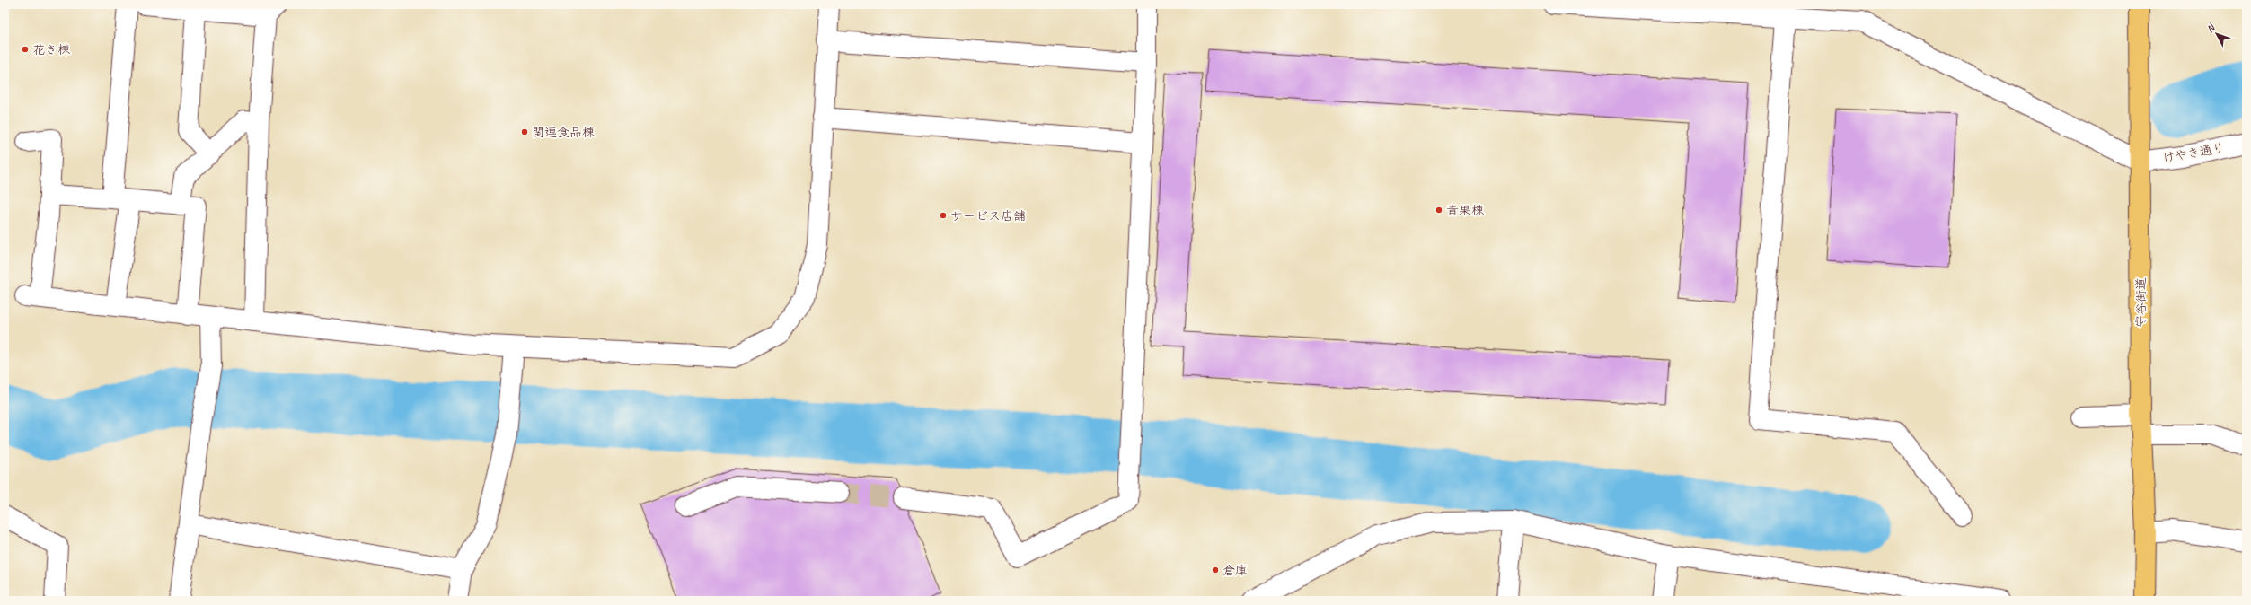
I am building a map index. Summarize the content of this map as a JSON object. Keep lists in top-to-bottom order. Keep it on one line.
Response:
{"streets":{"main road":["守谷街道"],"street":["けやき通り"]},"crossings":[["けやき通り","守谷街道"]],"places":["花き棟","関連食品棟","青果棟","サービス店舗","倉庫"],"north":"top left"}
